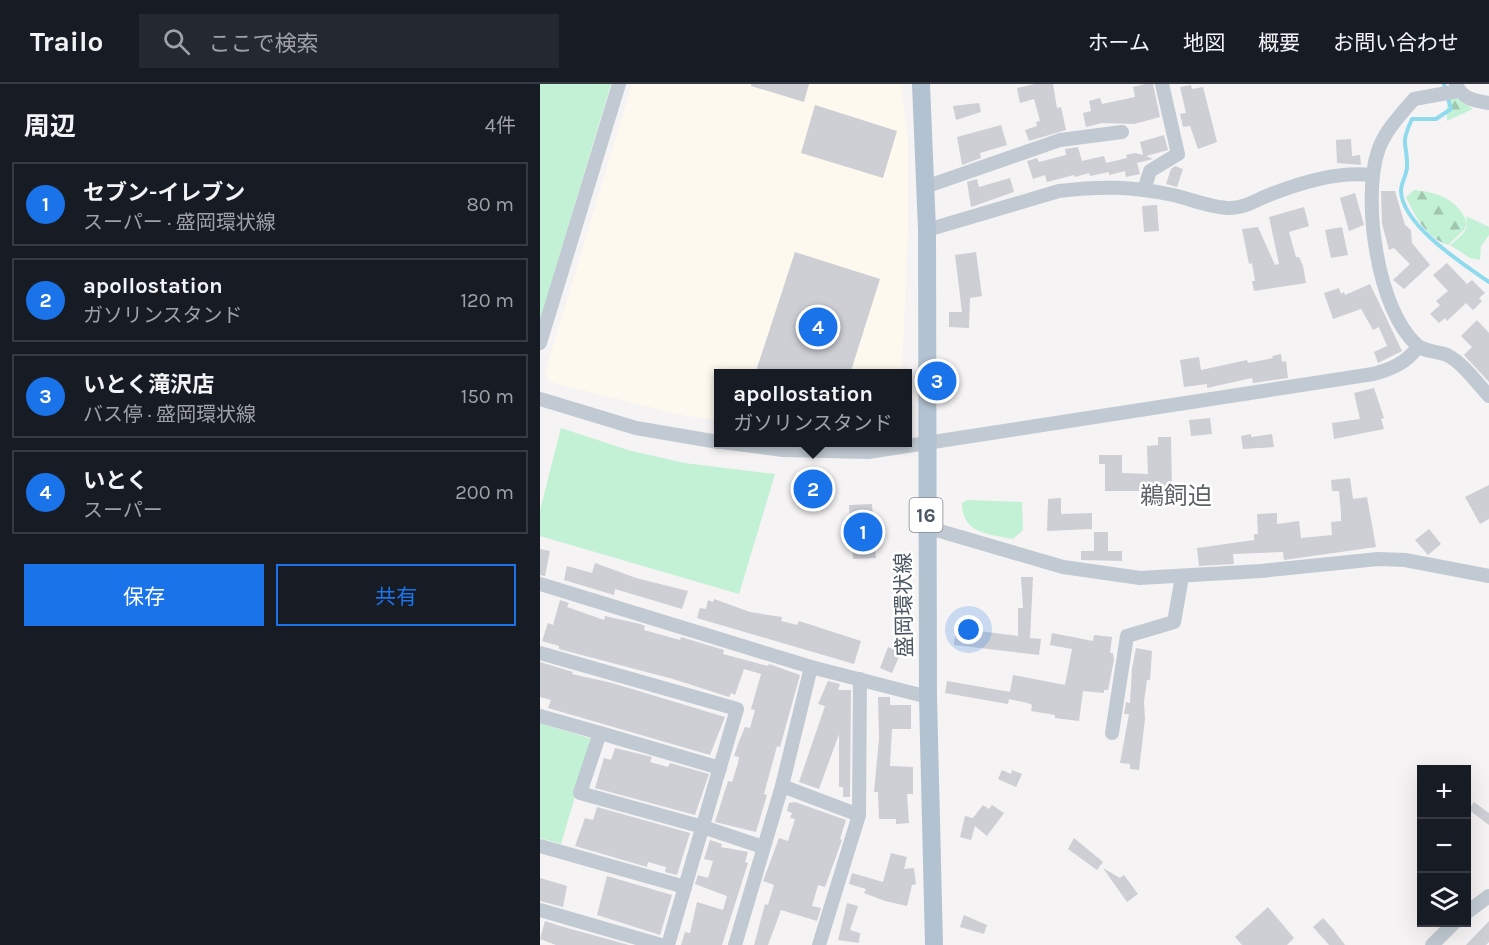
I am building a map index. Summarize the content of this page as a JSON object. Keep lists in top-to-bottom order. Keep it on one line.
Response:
{"streets":{"main road":["16","盛岡環状線"]},"districts":["鵜飼迫"],"page":{"header":"Trailo","search":"ここで検索","nav":["ホーム","地図","概要","お問い合わせ"],"heading":["周辺","4件"],"list":[{"mark":"1","name":"セブン-イレブン","note":"スーパー · 盛岡環状線","value":"80 m"},{"mark":"2","name":"apollostation","note":"ガソリンスタンド","value":"120 m"},{"mark":"3","name":"いとく滝沢店","note":"バス停 · 盛岡環状線","value":"150 m"},{"mark":"4","name":"いとく","note":"スーパー","value":"200 m"}],"pins":["4","3","2","1"],"popup":["apollostation","ガソリンスタンド"],"buttons":["保存","共有"],"map_buttons":["+","−"]}}
